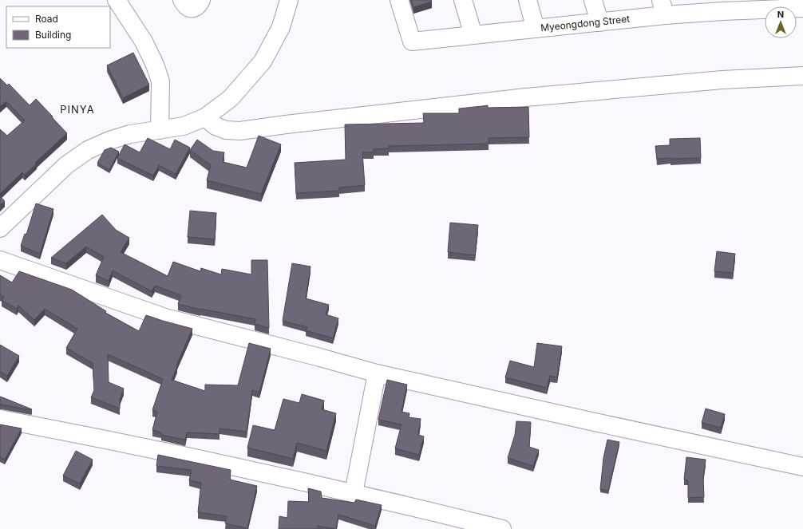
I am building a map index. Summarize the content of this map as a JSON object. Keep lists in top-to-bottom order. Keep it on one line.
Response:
{"streets":{"street":["Myeongdong Street"]},"districts":["PINYA"],"legend":["Road","Building"],"north":"top"}
